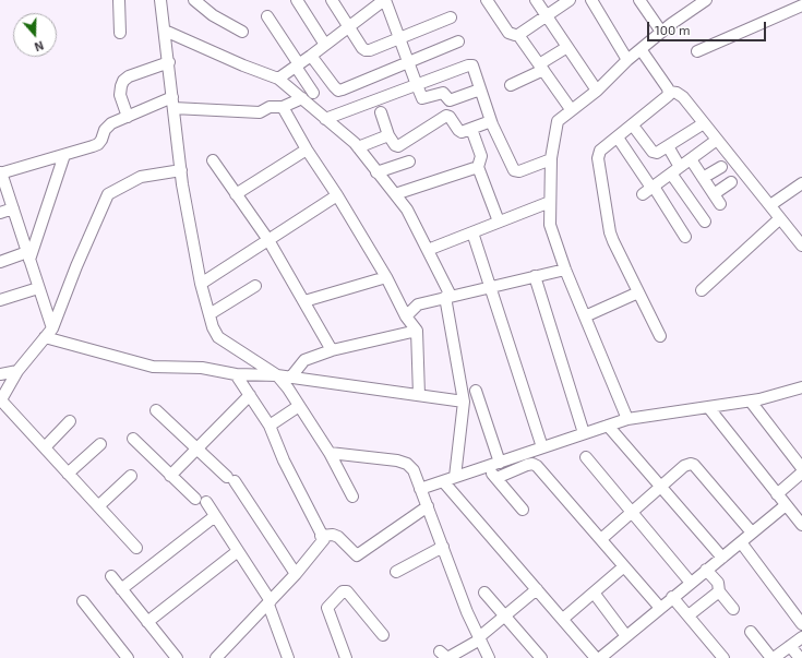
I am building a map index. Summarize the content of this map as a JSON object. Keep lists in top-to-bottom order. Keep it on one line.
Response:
{"scale_bar":"100 m","north":"bottom"}
